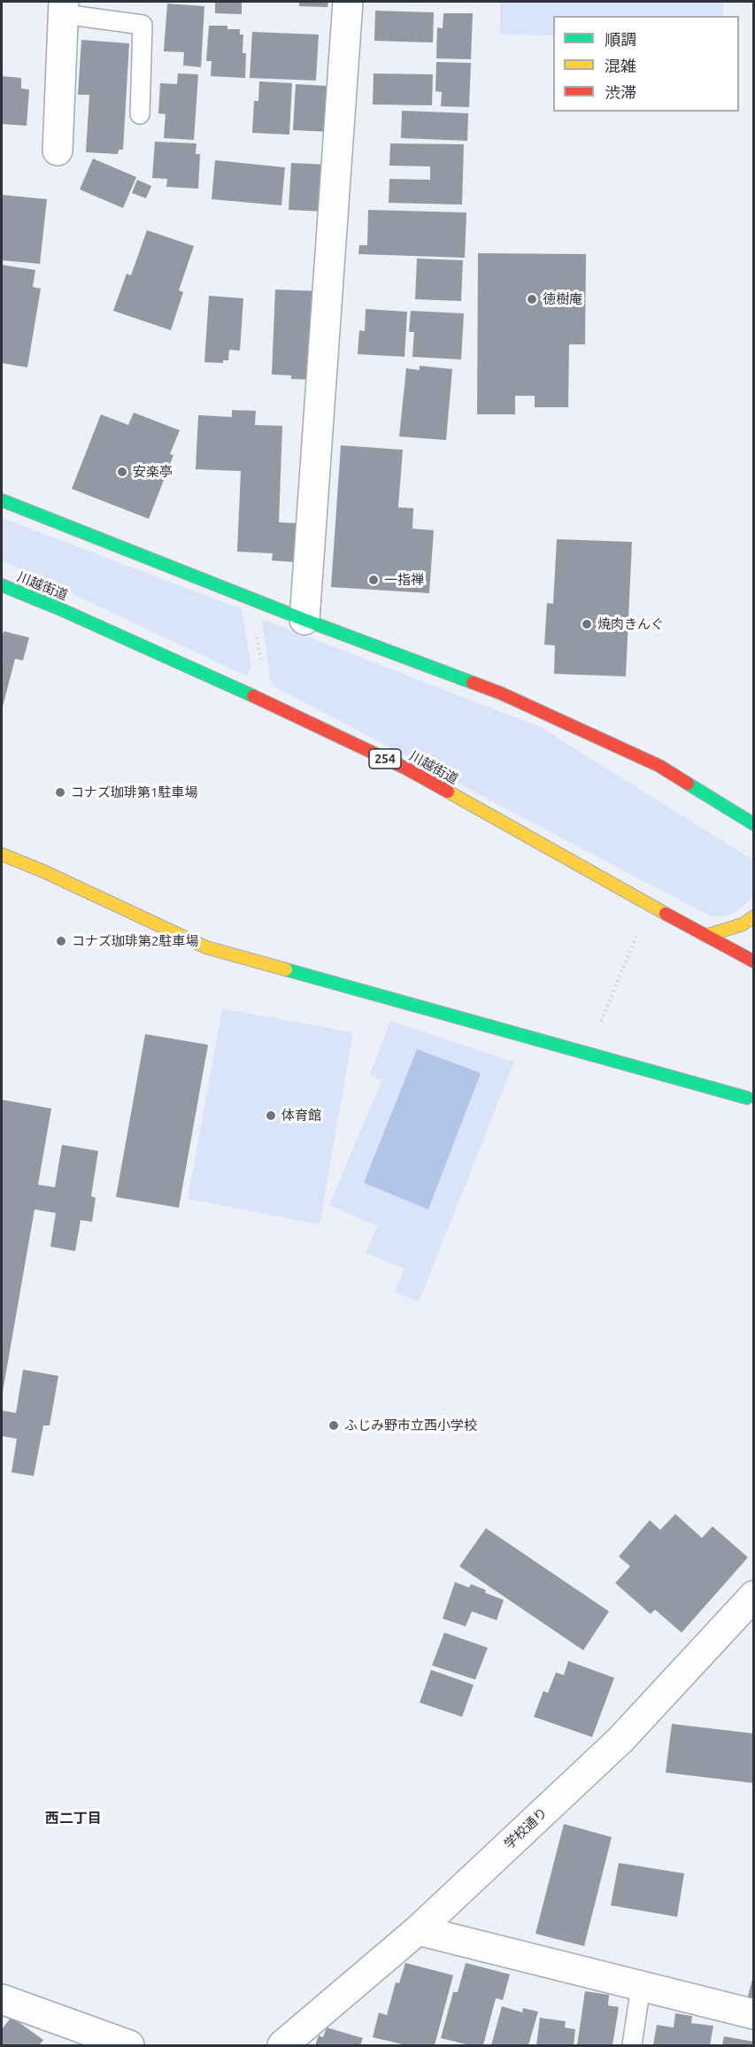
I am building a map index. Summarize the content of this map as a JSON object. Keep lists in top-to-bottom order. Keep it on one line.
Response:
{"streets":{"main road":["川越街道","254"],"street":["学校通り"]},"districts":["西二丁目"],"places":["徳樹庵","安楽亭","一指禅","焼肉きんぐ","コナズ珈琲第1駐車場","コナズ珈琲第2駐車場","体育館","ふじみ野市立西小学校"],"legend":["順調","混雑","渋滞"]}
